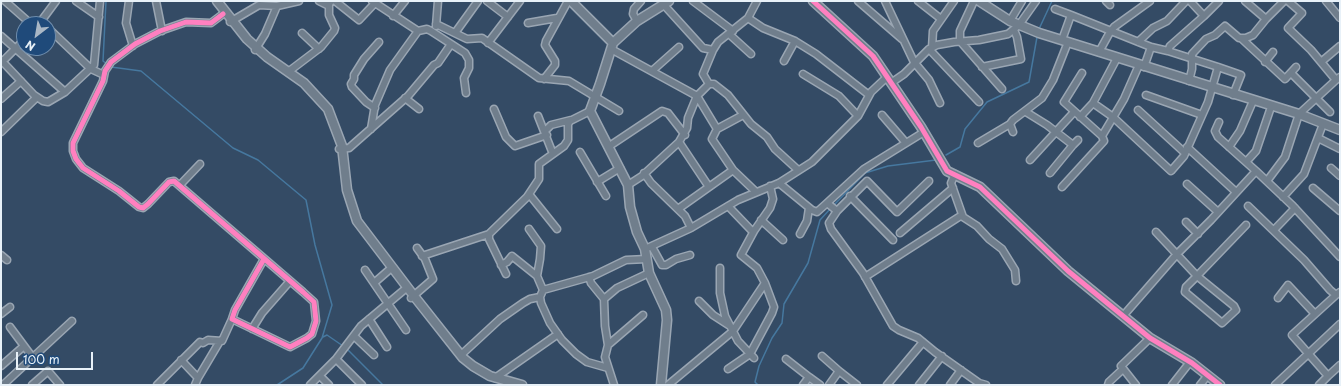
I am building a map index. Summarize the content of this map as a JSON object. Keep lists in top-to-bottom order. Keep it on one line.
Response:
{"scale_bar":"100 m","north":"bottom left"}
